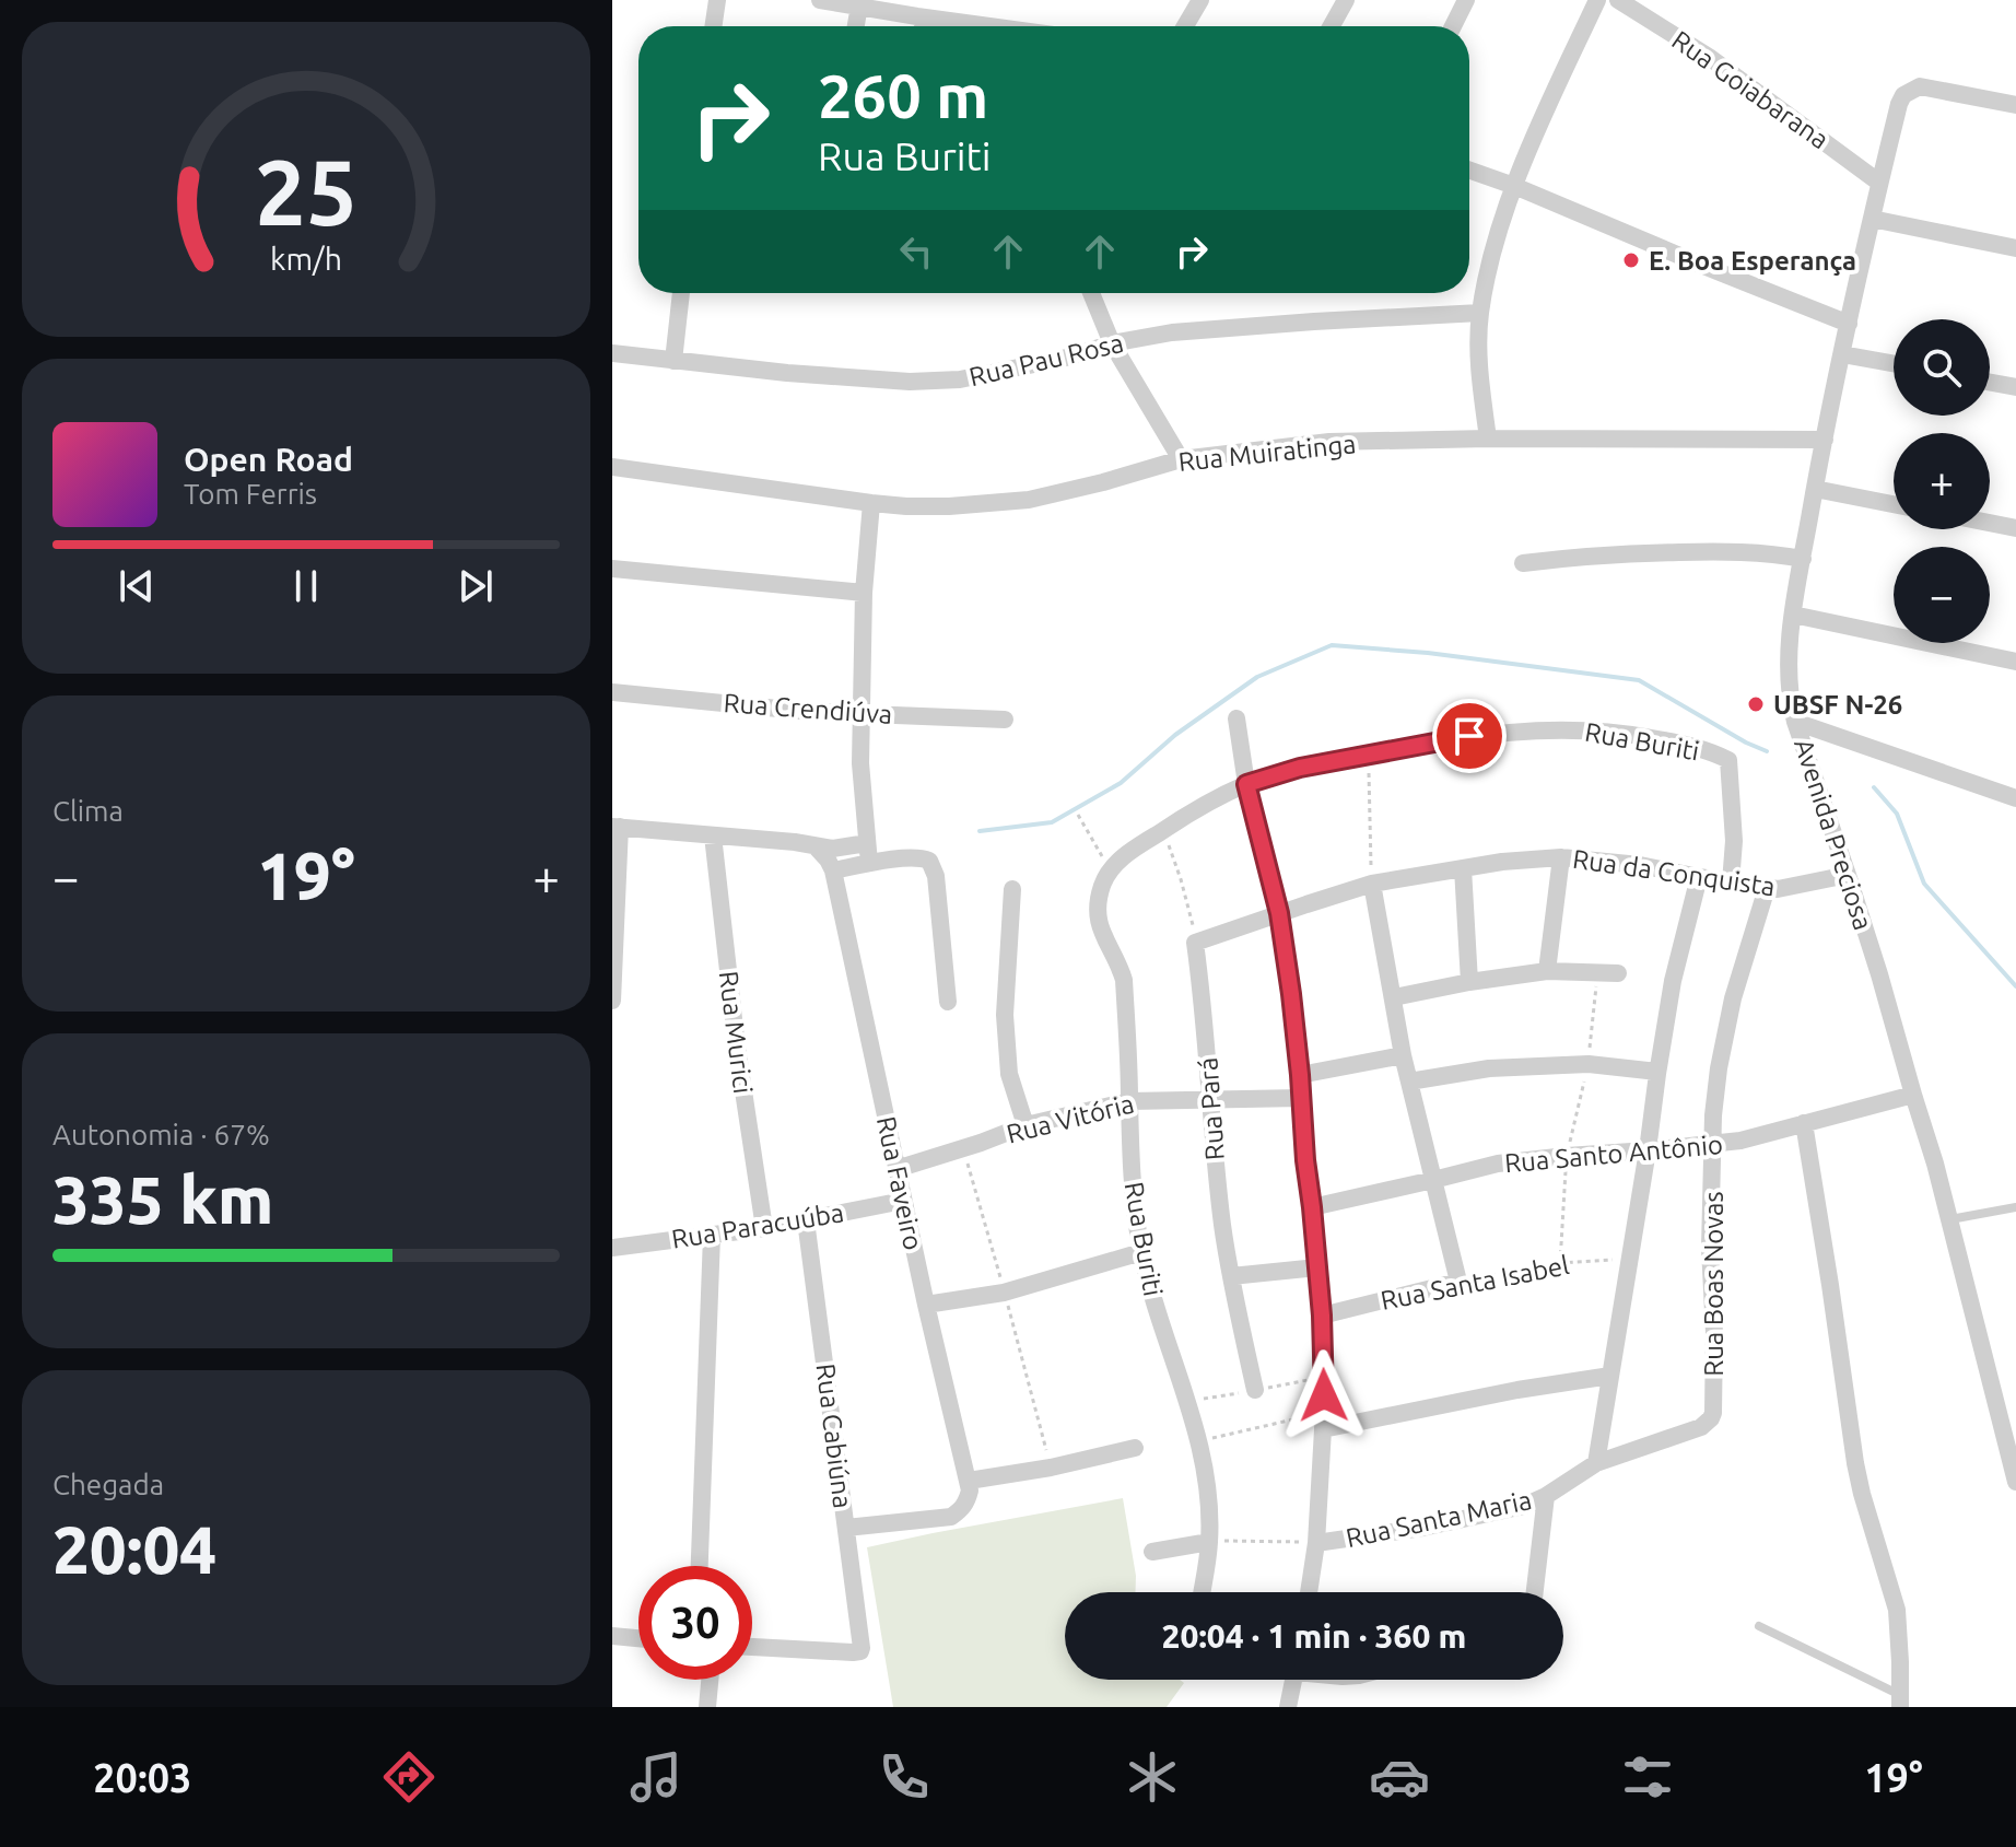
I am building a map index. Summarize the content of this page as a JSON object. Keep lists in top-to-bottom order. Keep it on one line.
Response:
{"streets":{"street":["Rua Goiabarana","Rua Pau Rosa","Rua Muiratinga","Rua Crendiúva","Rua Buriti","Avenida Preciosa","Rua da Conquista","Rua Murici","Rua Pará","Rua Vitória","Rua Santo Antônio","Rua Faveiro","Rua Paracuúba","Rua Santa Isabel","Rua Boas Novas","Rua Cabiúna","Rua Santa Maria"]},"crossings":[["Rua Goiabarana","Avenida Preciosa"],["Rua Muiratinga","Avenida Preciosa"],["Rua Buriti","Rua da Conquista"],["Rua Buriti","Rua Vitória"],["Rua Buriti","Rua Santa Maria"],["Avenida Preciosa","Rua da Conquista"],["Avenida Preciosa","Rua Santo Antônio"],["Rua da Conquista","Rua Pará"],["Rua da Conquista","Rua Boas Novas"],["Rua Murici","Rua Paracuúba"],["Rua Pará","Rua Vitória"],["Rua Vitória","Rua Faveiro"],["Rua Santo Antônio","Rua Boas Novas"],["Rua Faveiro","Rua Paracuúba"],["Rua Paracuúba","Rua Cabiúna"],["Rua Boas Novas","Rua Santa Maria"]],"places":["E. Boa Esperança","UBSF N-26"],"page":{"turn":["260 m","Rua Buriti"],"map_buttons":["+","−"],"song":["Open Road","Tom Ferris"],"tile":["Clima",["Autonomia · 67%","335 km"],["Chegada","20:04"]],"heat":["−","19°","+"],"limit":"30","trip":"20:04 · 1 min · 360 m","tabs":["20:03","19°"],"gauge":["25","km/h"]}}
